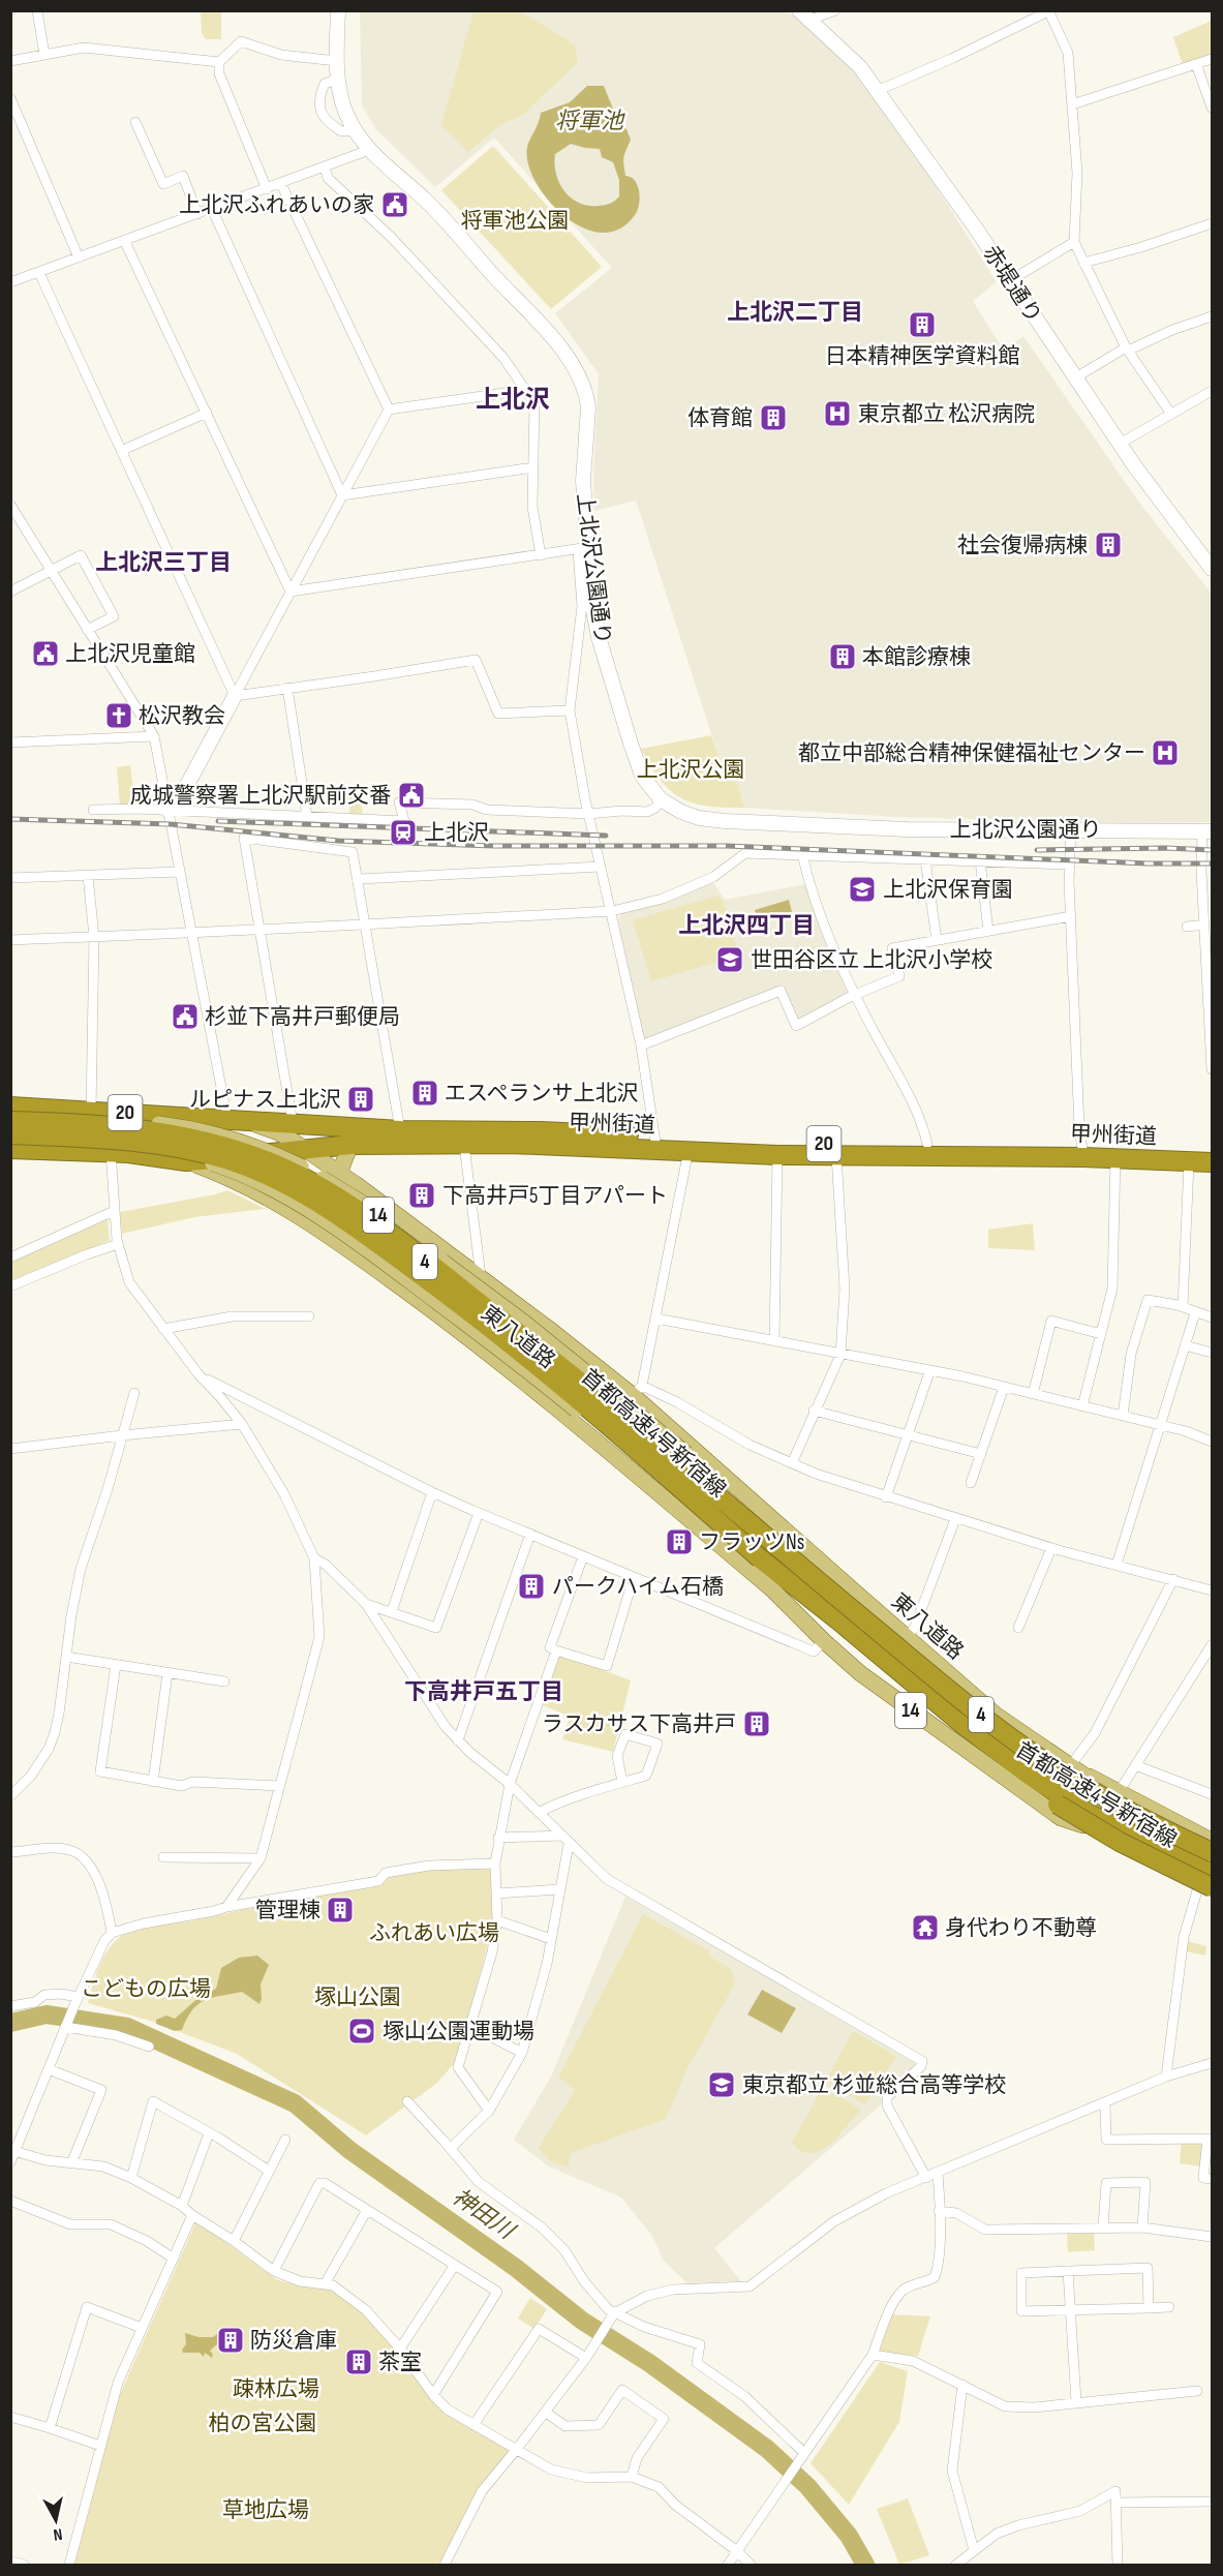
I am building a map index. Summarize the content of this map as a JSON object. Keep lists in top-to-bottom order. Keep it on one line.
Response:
{"streets":{"highway":["20","甲州街道","4","首都高速4号新宿線"],"main road":["14","東八道路"],"street":["赤堤通り","上北沢公園通り"]},"crossings":[["甲州街道","14"],["14","東八道路"],["東八道路","首都高速4号新宿線"]],"districts":["上北沢二丁目","上北沢","上北沢三丁目","上北沢四丁目","下高井戸五丁目"],"water":["将軍池","神田川"],"parks":["将軍池公園","上北沢公園","ふれあい広場","こどもの広場","塚山公園","疎林広場","柏の宮公園","草地広場"],"places":{"public building":["上北沢ふれあいの家","上北沢児童館","成城警察署上北沢駅前交番","杉並下高井戸郵便局"],"building":["日本精神医学資料館","体育館","社会復帰病棟","本館診療棟","エスペランサ上北沢","ルピナス上北沢","下高井戸5丁目アパート","フラッツNs","パークハイム石橋","ラスカサス下高井戸","管理棟","防災倉庫","茶室"],"hospital":["東京都立 松沢病院","都立中部総合精神保健福祉センター"],"church":["松沢教会"],"station":["上北沢"],"school or university":["上北沢保育園","世田谷区立 上北沢小学校","東京都立 杉並総合高等学校"],"temple":["身代わり不動尊"],"sports":["塚山公園運動場"]},"north":"bottom"}
